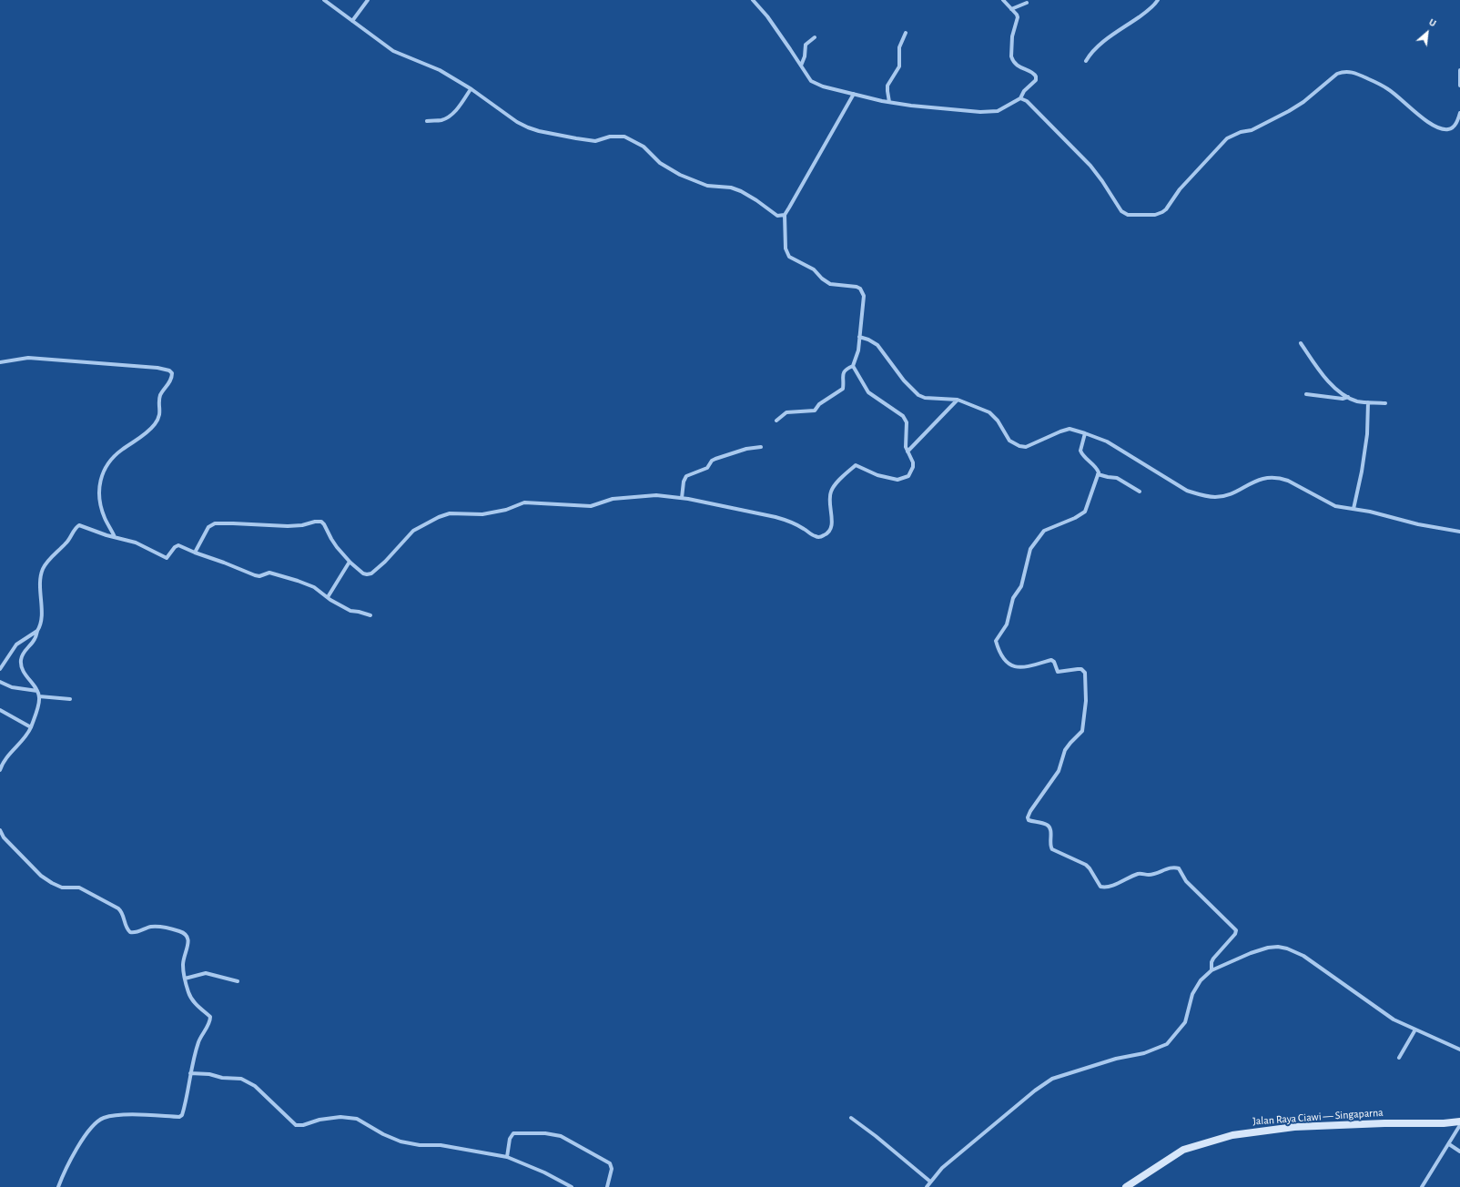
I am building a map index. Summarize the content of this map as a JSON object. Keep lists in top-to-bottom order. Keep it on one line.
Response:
{"streets":{"main road":["Jalan Raya Ciawi — Singaparna"]},"north":"top right"}
